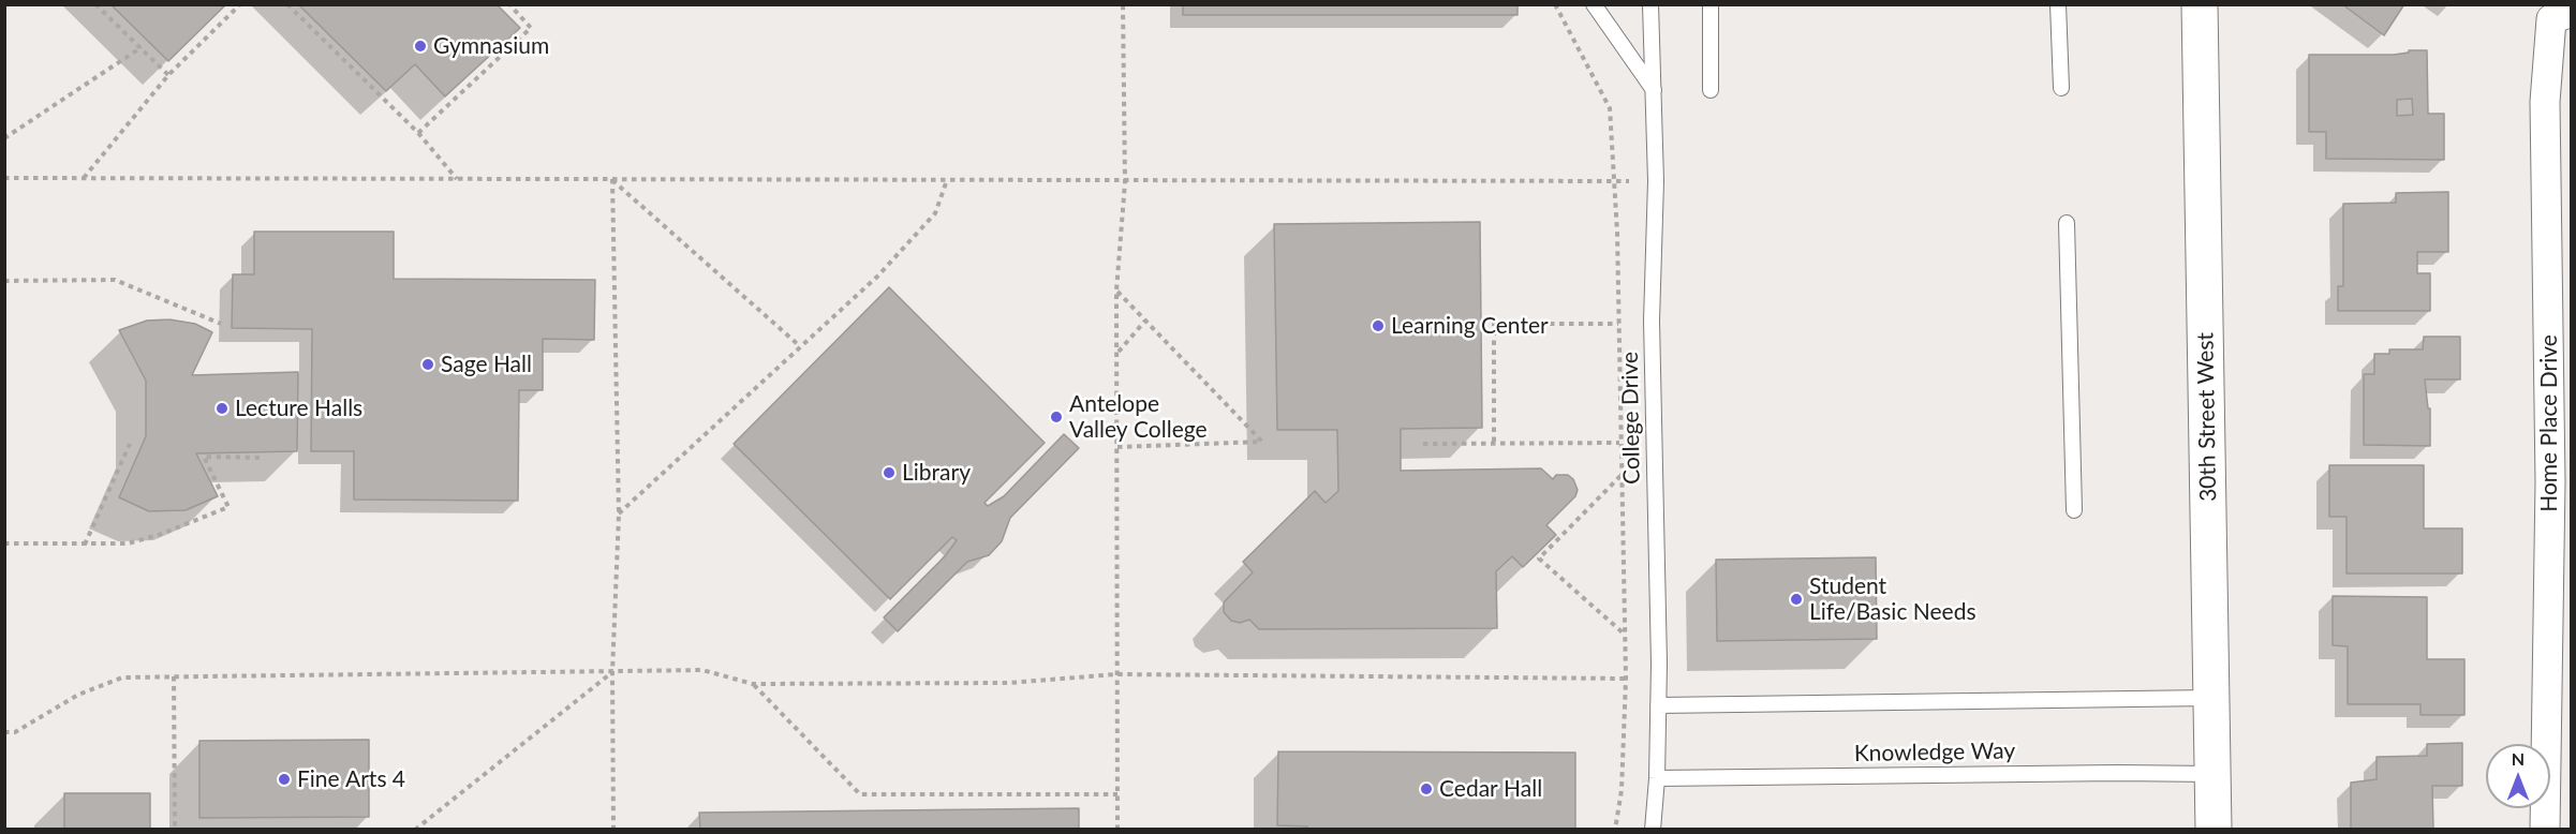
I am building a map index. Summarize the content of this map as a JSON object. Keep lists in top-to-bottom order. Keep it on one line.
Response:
{"streets":{"main road":["30th Street West"],"street":["Home Place Drive"],"lane":["College Drive","Knowledge Way"]},"crossings":[["30th Street West","Knowledge Way"],["College Drive","Knowledge Way"]],"places":["Gymnasium","Learning Center","Sage Hall","Lecture Halls","Antelope Valley College","Library","Student Life/Basic Needs","Fine Arts 4","Cedar Hall"],"north":"top"}
